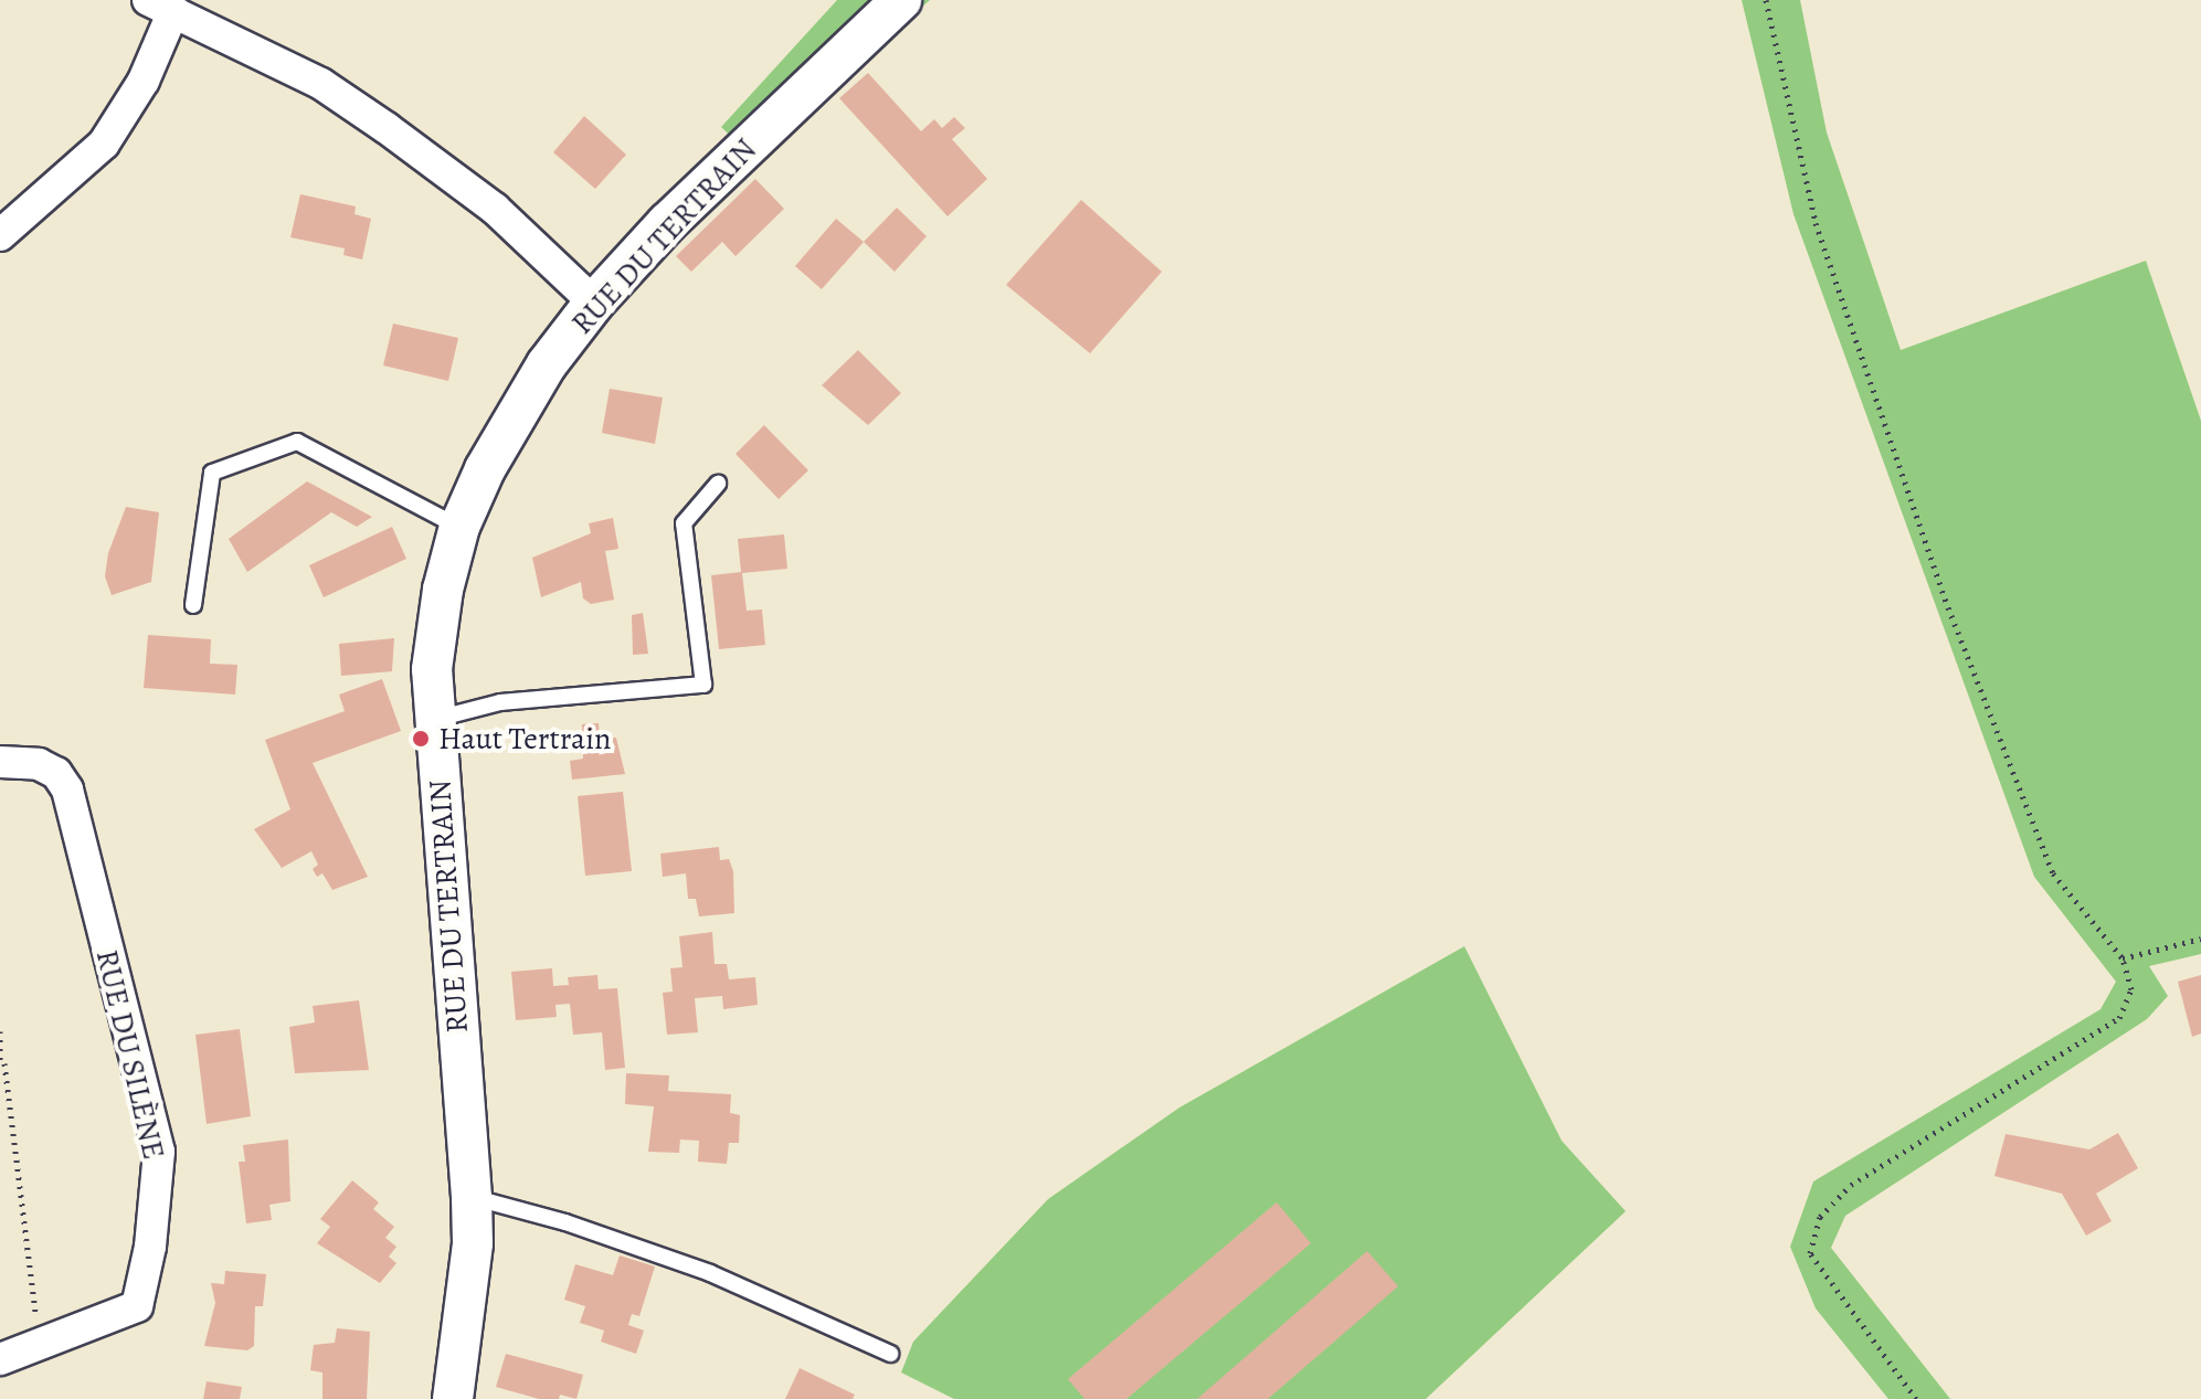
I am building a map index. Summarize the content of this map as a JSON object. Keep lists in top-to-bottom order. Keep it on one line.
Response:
{"streets":{"street":["RUE DU TERTRAIN","RUE DU SILÈNE"]},"places":["Haut Tertrain"]}
